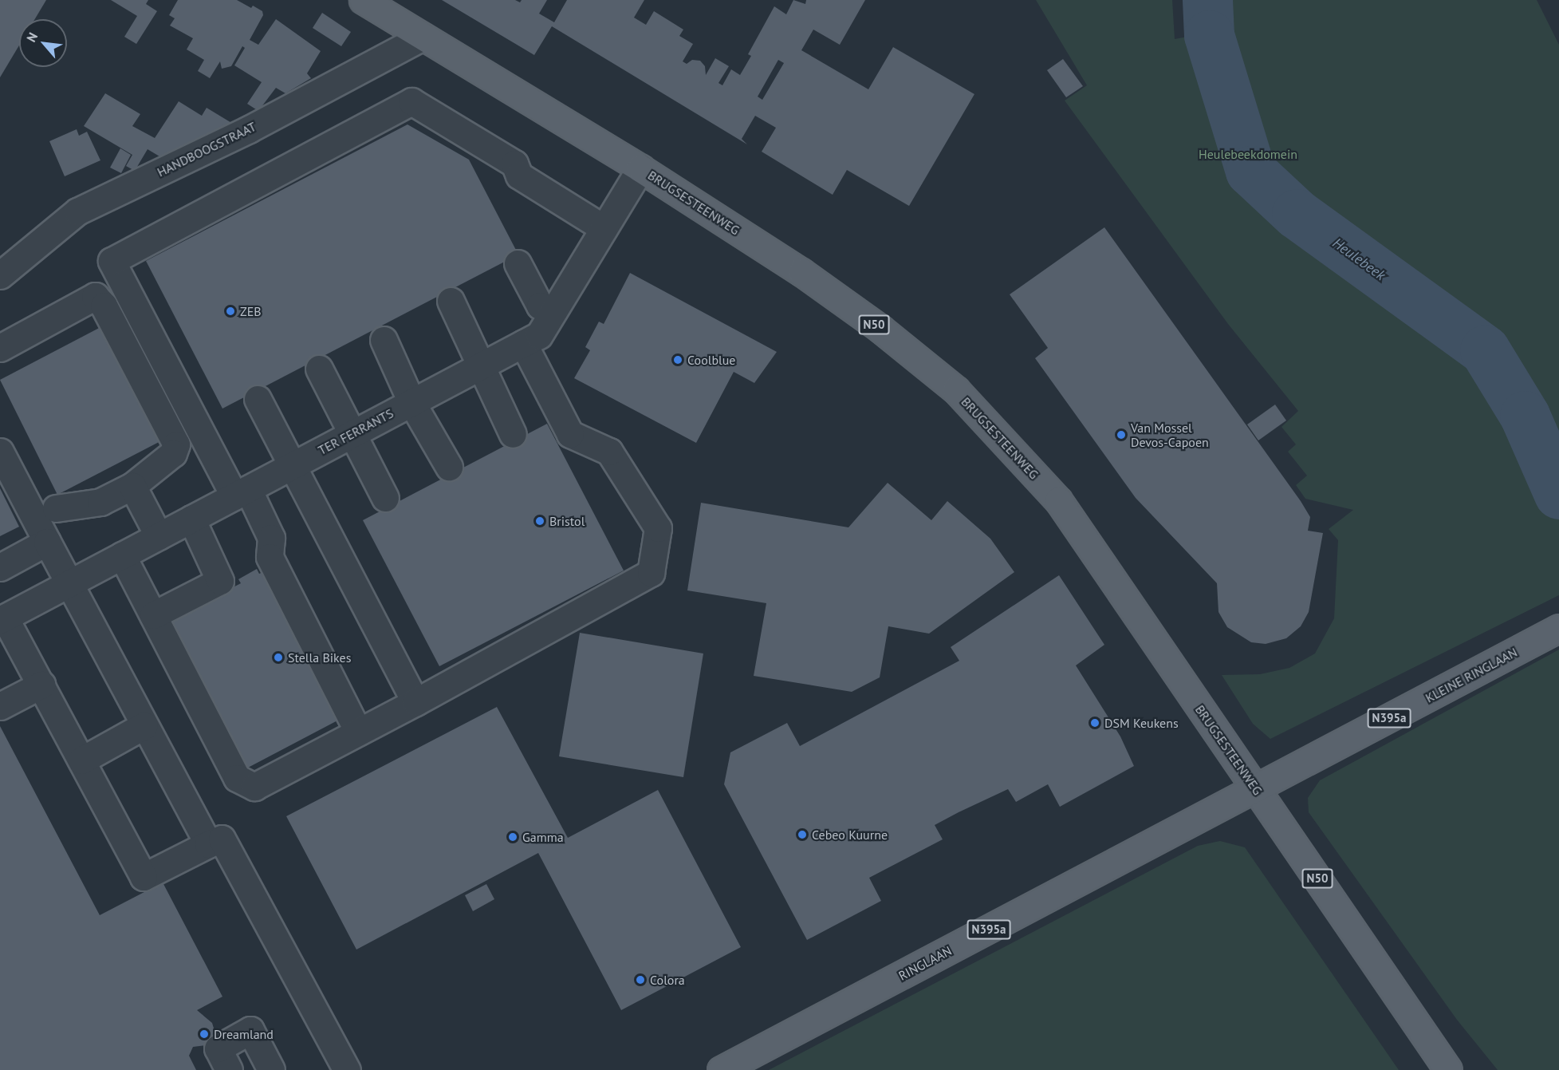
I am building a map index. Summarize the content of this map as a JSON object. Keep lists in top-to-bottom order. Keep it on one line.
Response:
{"streets":{"main road":["BRUGSESTEENWEG","N50","KLEINE RINGLAAN","N395a","RINGLAAN"],"street":["HANDBOOGSTRAAT","TER FERRANTS"]},"crossings":[["HANDBOOGSTRAAT","BRUGSESTEENWEG"],["BRUGSESTEENWEG","TER FERRANTS"],["BRUGSESTEENWEG","KLEINE RINGLAAN"],["BRUGSESTEENWEG","RINGLAAN"],["KLEINE RINGLAAN","RINGLAAN"]],"water":["Heulebeek"],"parks":["Heulebeekdomein"],"places":["ZEB","Coolblue","Van Mossel Devos-Capoen","Bristol","Stella Bikes","DSM Keukens","Cebeo Kuurne","Gamma","Colora","Dreamland"],"north":"top left"}
